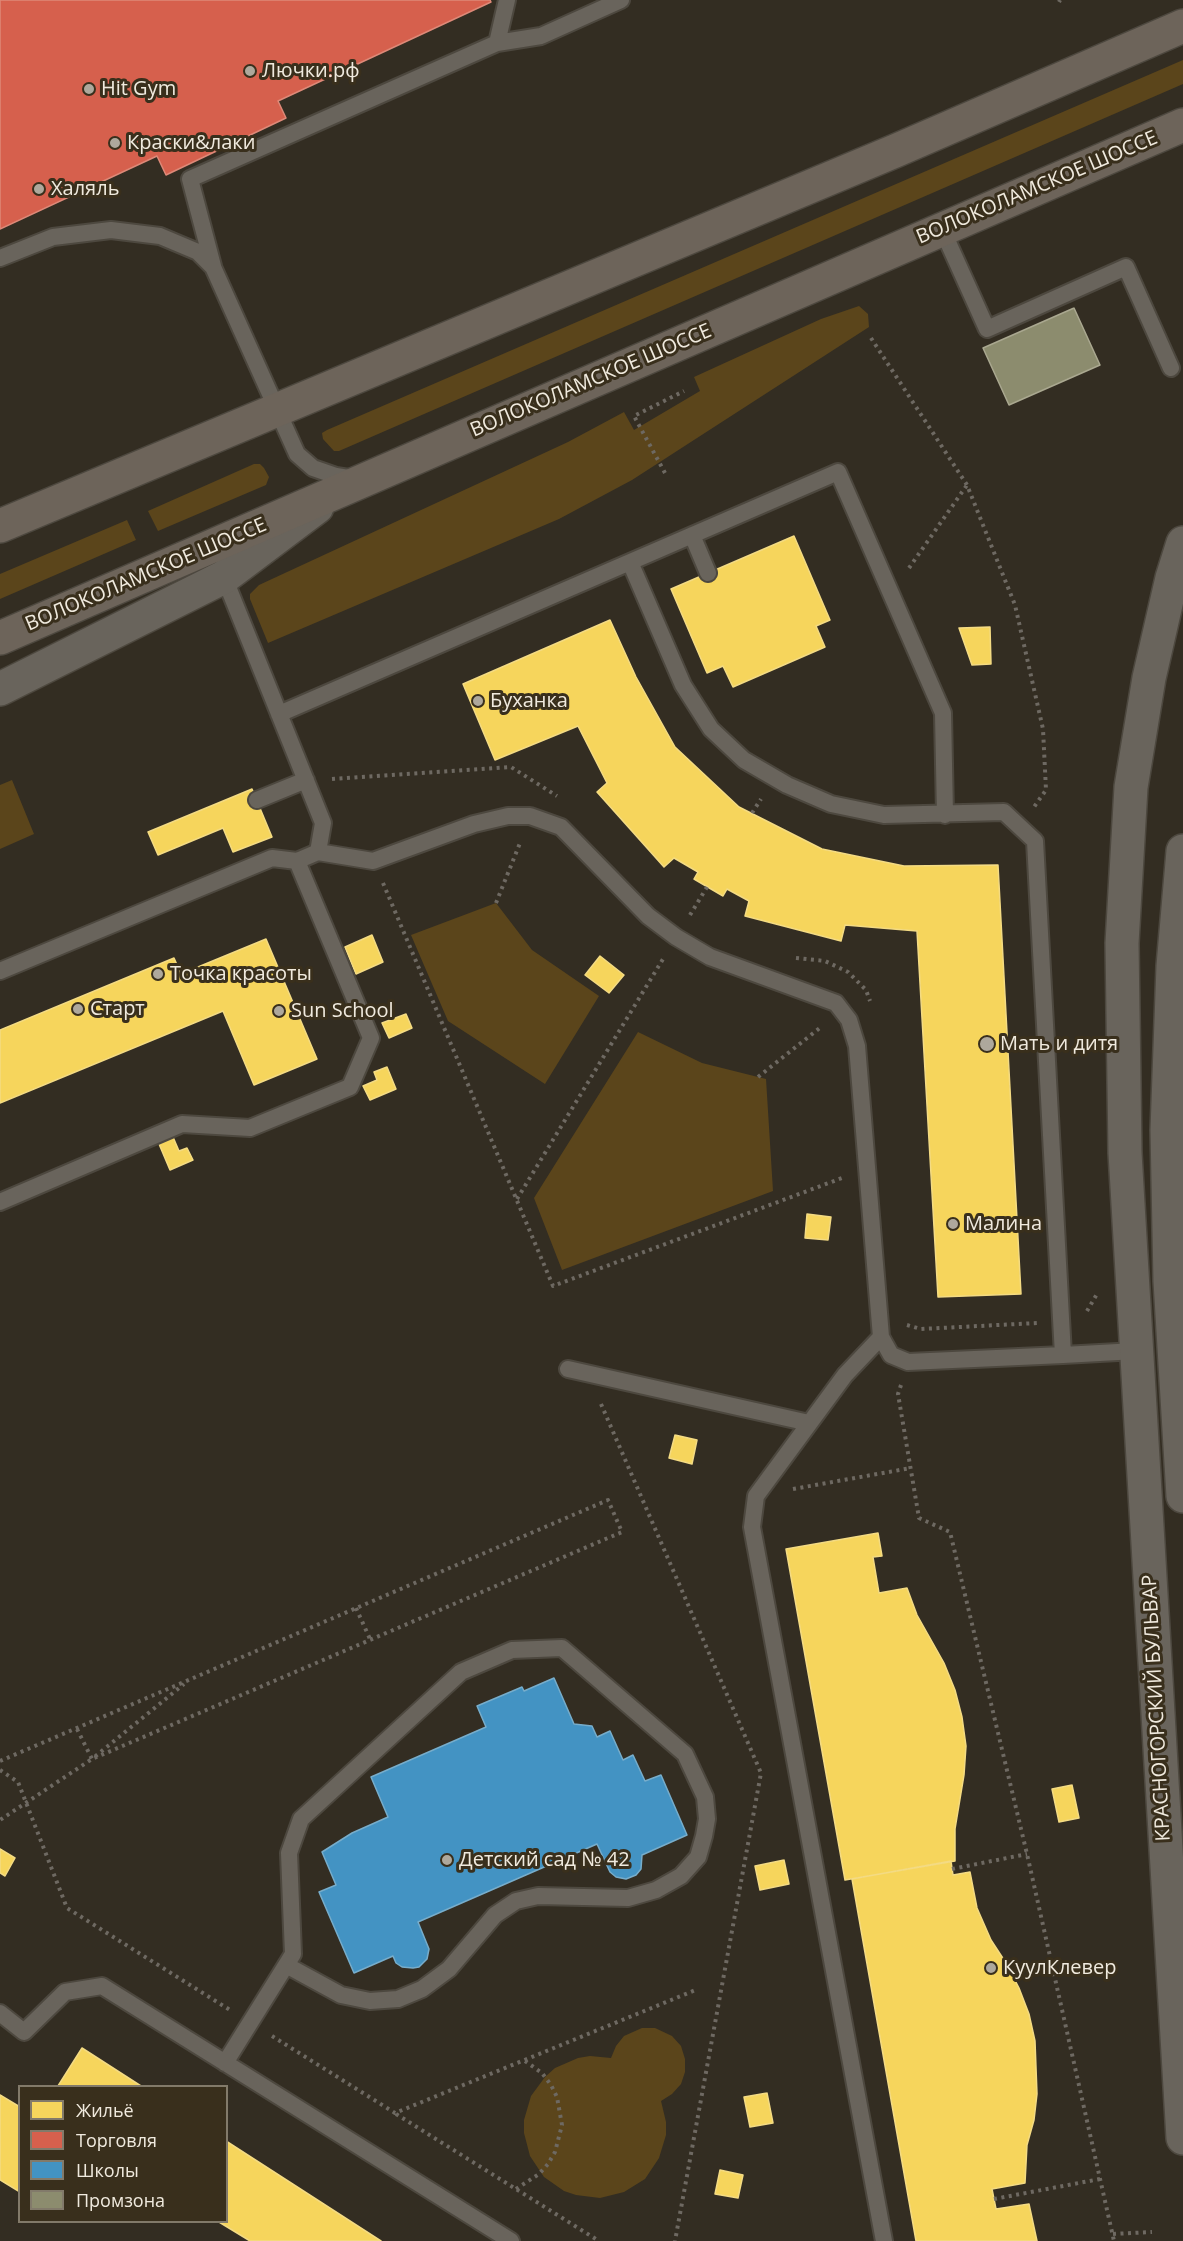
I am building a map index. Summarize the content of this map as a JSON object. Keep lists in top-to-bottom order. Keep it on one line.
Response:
{"streets":{"main road":["ВОЛОКОЛАМСКОЕ ШОССЕ","КРАСНОГОРСКИЙ БУЛЬВАР"]},"places":["Лючки.рф","Hit Gym","Краски&лаки","Халяль","Буханка","Точка красоты","Старт","Sun School","Мать и дитя","Малина","Детский сад № 42","КуулКлевер"],"legend":["Жильё","Торговля","Школы","Промзона"]}
